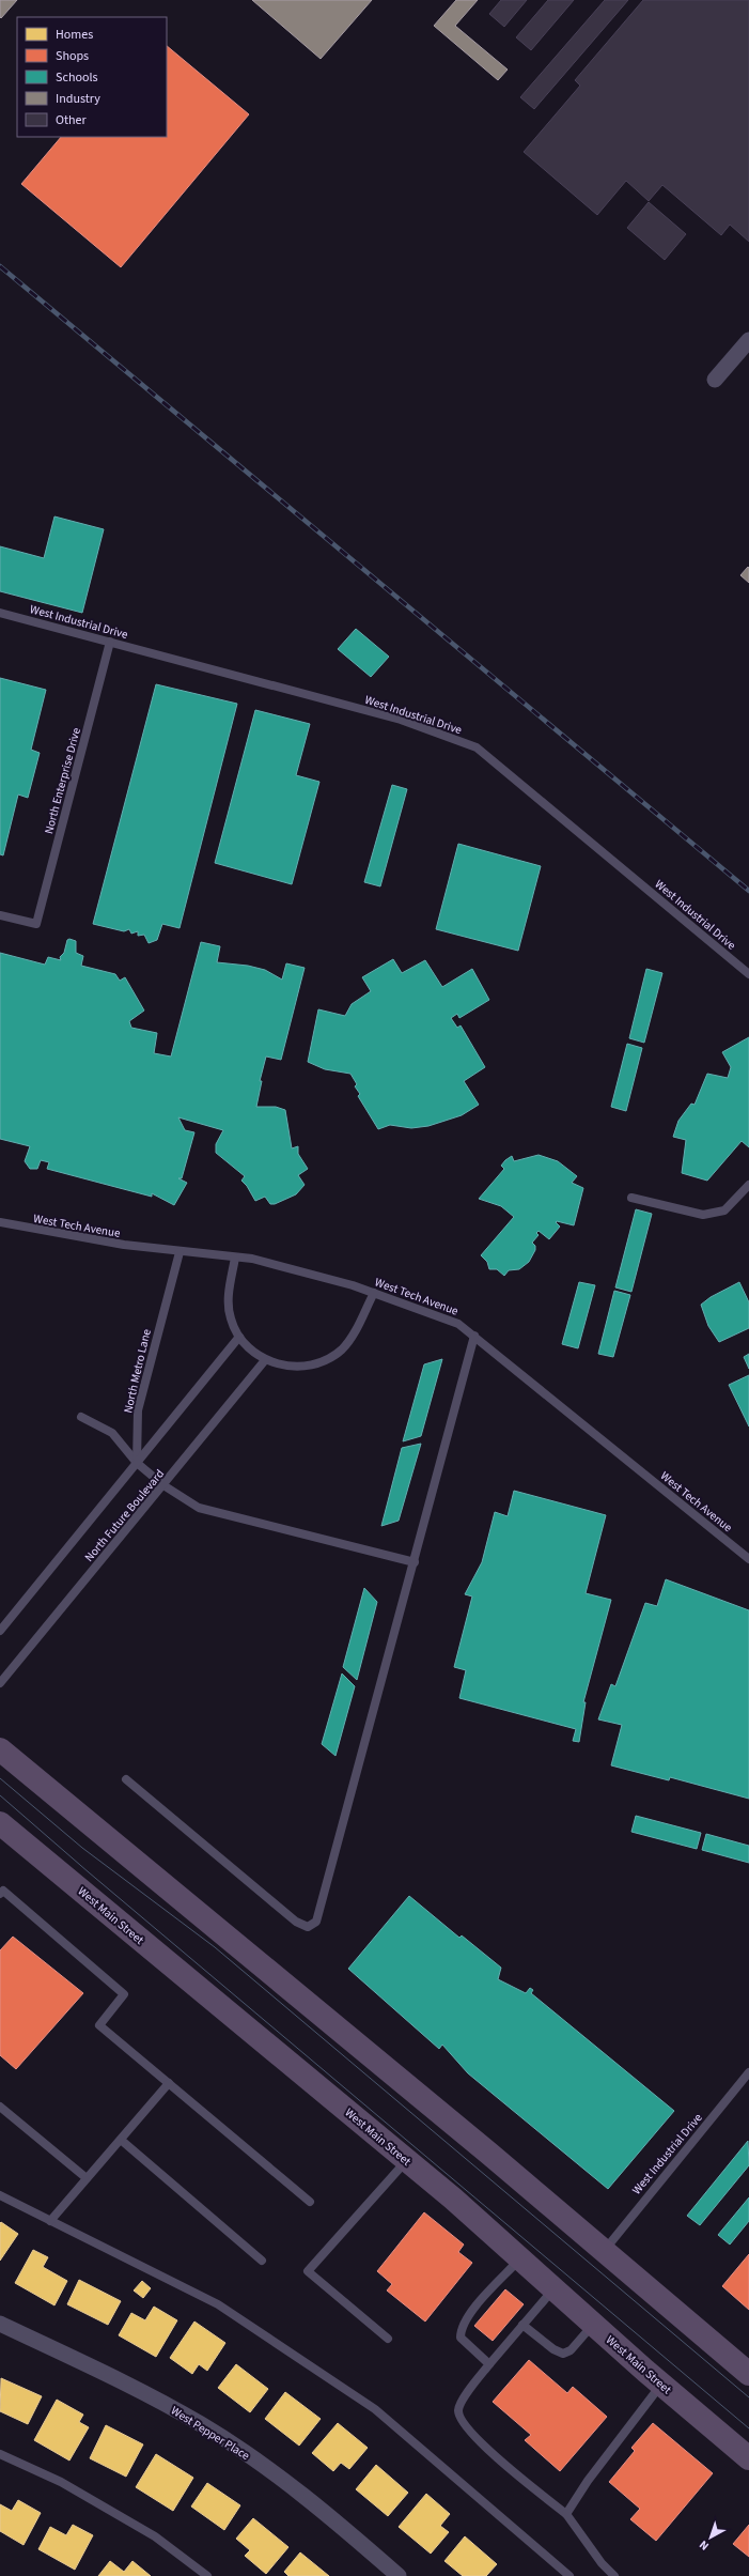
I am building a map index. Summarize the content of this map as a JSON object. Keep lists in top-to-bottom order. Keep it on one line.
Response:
{"streets":{"main road":["West Main Street"],"street":["West Pepper Place"],"lane":["West Industrial Drive","North Enterprise Drive","West Tech Avenue","North Metro Lane","North Future Boulevard"]},"crossings":[["West Industrial Drive","North Enterprise Drive"],["West Tech Avenue","North Metro Lane"],["North Metro Lane","North Future Boulevard"]],"legend":["Homes","Shops","Schools","Industry","Other"],"north":"bottom left"}
